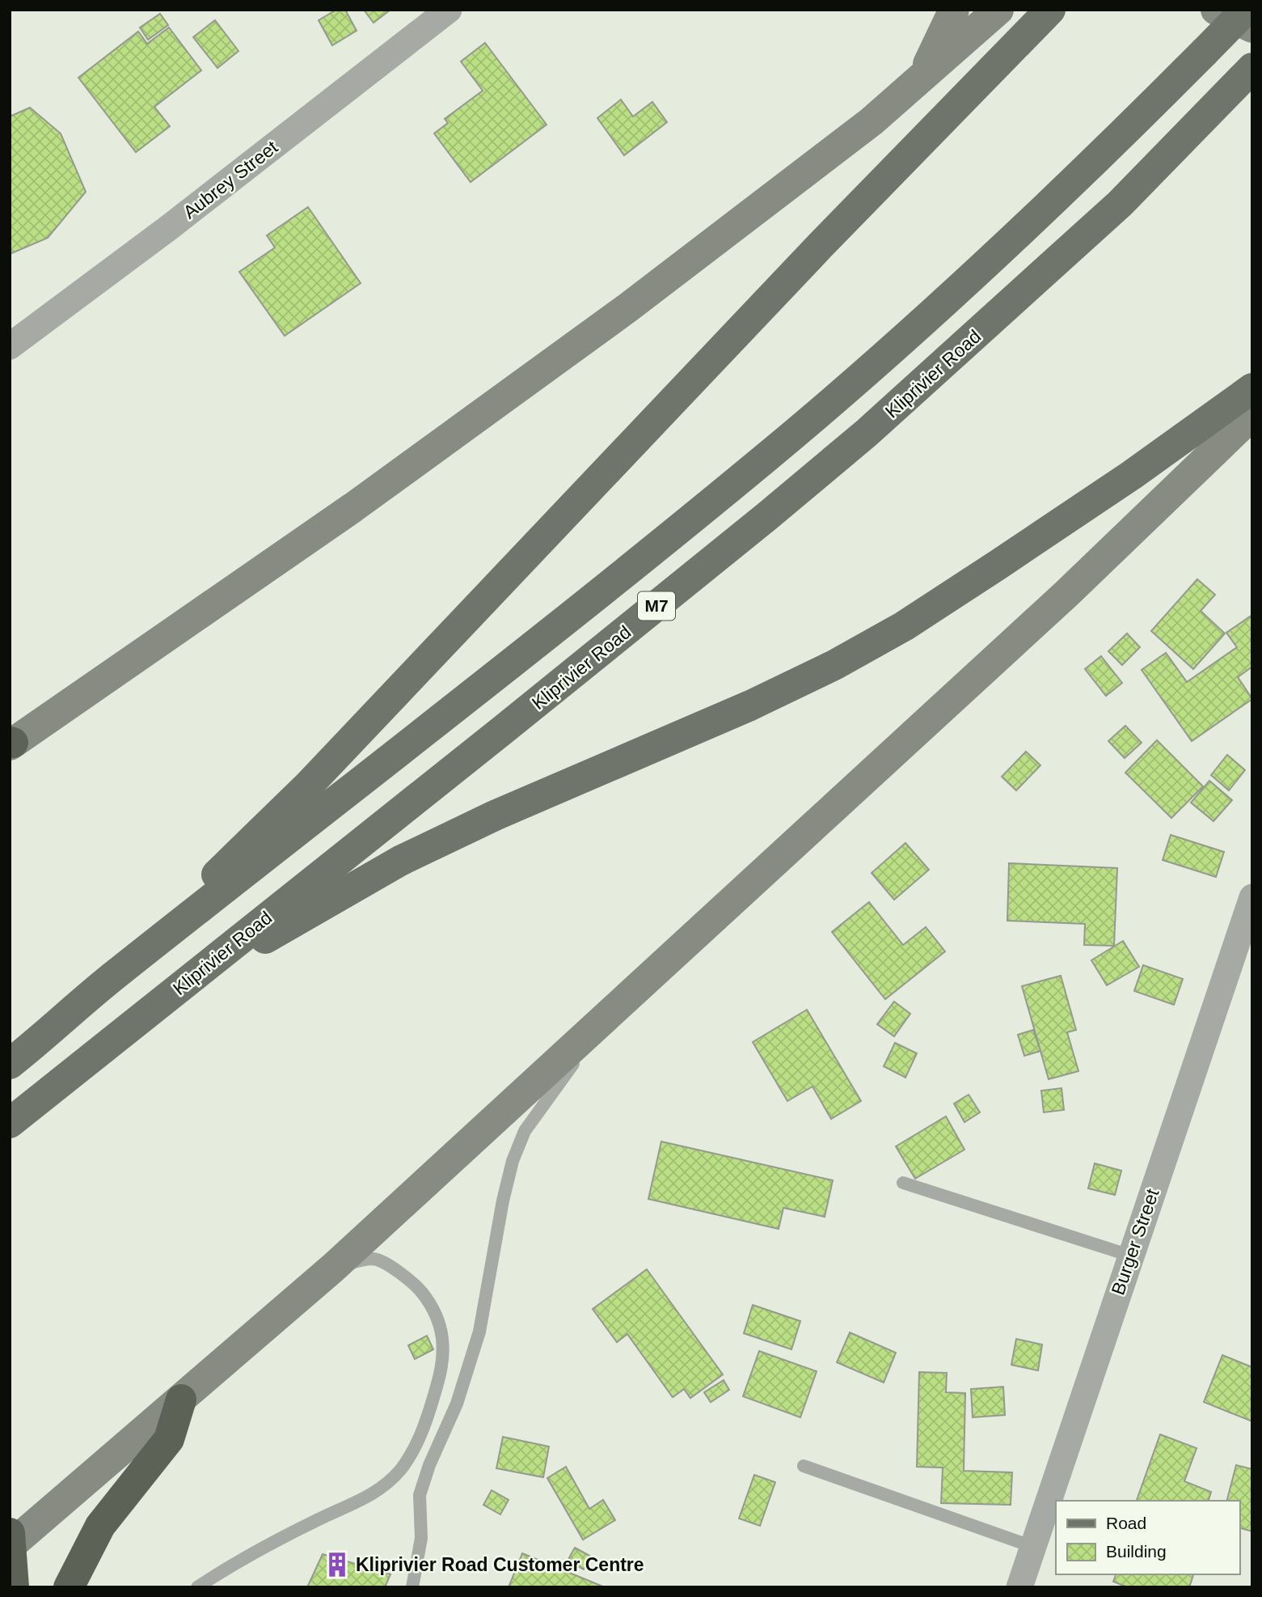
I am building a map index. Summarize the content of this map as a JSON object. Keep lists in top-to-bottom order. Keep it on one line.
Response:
{"streets":{"main road":["Kliprivier Road","M7"],"street":["Aubrey Street","Burger Street"]},"places":{"building":["Kliprivier Road Customer Centre"]},"legend":["Road","Building"]}
